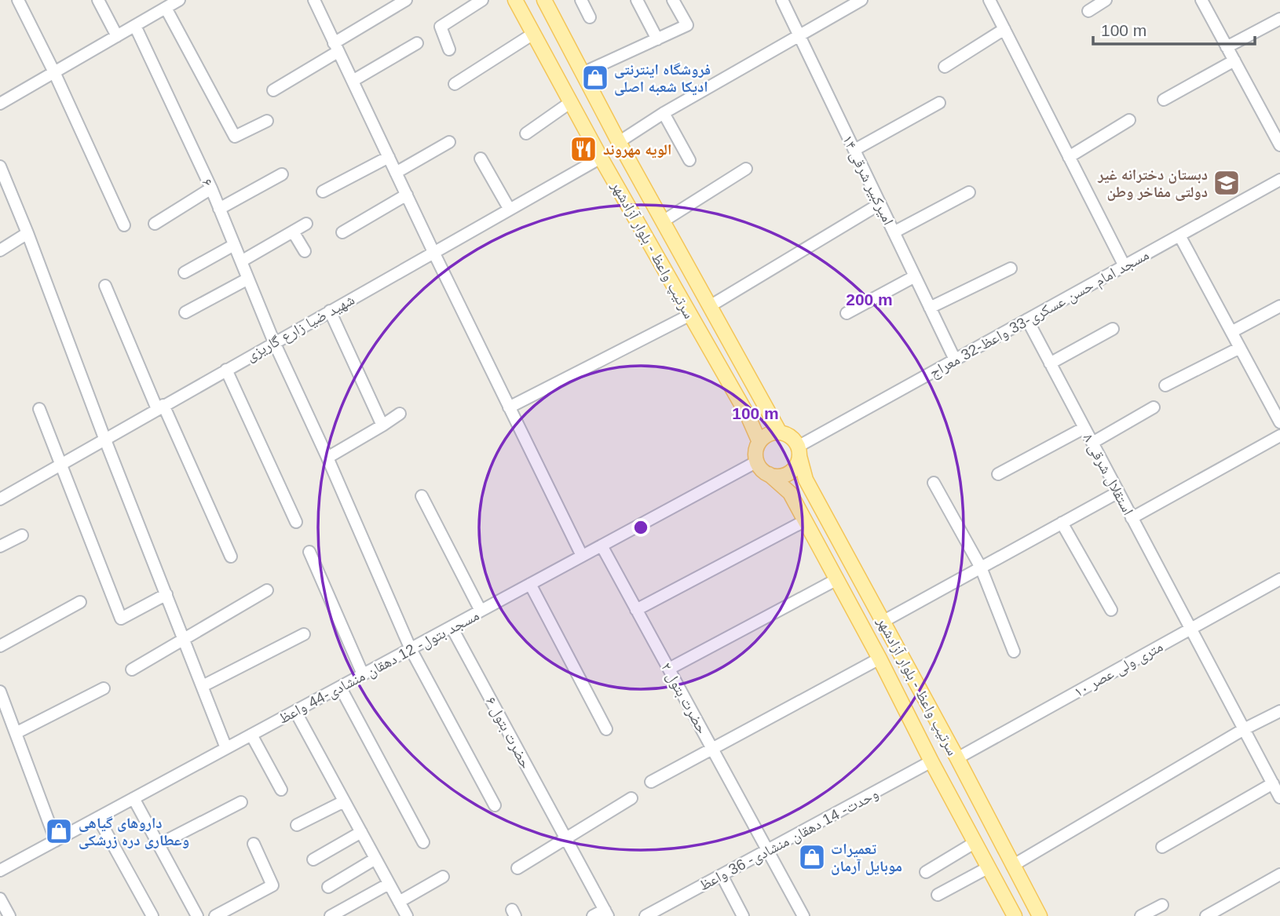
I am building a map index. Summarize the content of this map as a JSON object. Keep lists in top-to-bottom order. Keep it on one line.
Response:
{"streets":{"main road":["سرتیپ واعظ - بلوار آزادشهر"],"street":["۱۴ امیرکبیر شرقی","۶","مسجد امام حسن عسکری-33 واعظ-32 معراج","شهید ضیا زارع گاریزی","استقلال شرقی ۸","مسجد بتول- 12 دهقان منشادی-44 واعظ","۱۰ متری ولی عصر","حضرت بتول ۲","حضرت بتول ۶","وحدت- 14 دهقان منشادی- 36 واعظ"]},"crossings":[["۱۴ امیرکبیر شرقی","مسجد امام حسن عسکری-33 واعظ-32 معراج"],["۶","شهید ضیا زارع گاریزی"],["۶","مسجد بتول- 12 دهقان منشادی-44 واعظ"],["سرتیپ واعظ - بلوار آزادشهر","مسجد امام حسن عسکری-33 واعظ-32 معراج"],["سرتیپ واعظ - بلوار آزادشهر","شهید ضیا زارع گاریزی"],["سرتیپ واعظ - بلوار آزادشهر","مسجد بتول- 12 دهقان منشادی-44 واعظ"],["سرتیپ واعظ - بلوار آزادشهر","۱۰ متری ولی عصر"],["سرتیپ واعظ - بلوار آزادشهر","وحدت- 14 دهقان منشادی- 36 واعظ"],["مسجد امام حسن عسکری-33 واعظ-32 معراج","استقلال شرقی ۸"],["مسجد امام حسن عسکری-33 واعظ-32 معراج","مسجد بتول- 12 دهقان منشادی-44 واعظ"],["استقلال شرقی ۸","۱۰ متری ولی عصر"],["مسجد بتول- 12 دهقان منشادی-44 واعظ","حضرت بتول ۲"],["مسجد بتول- 12 دهقان منشادی-44 واعظ","حضرت بتول ۶"],["حضرت بتول ۲","وحدت- 14 دهقان منشادی- 36 واعظ"]],"places":{"shop":["فروشگاه اینترنتی ادیکا شعبه اصلی","داروهای گیاهی وعطاری دره زرشکی","تعمیرات موبایل آرمان"],"restaurant":["الویه مهروند"],"school or university":["دبستان دخترانه غیر دولتی مفاخر وطن"]},"scale_bar":"100 m","rings":["200 m","100 m"]}
